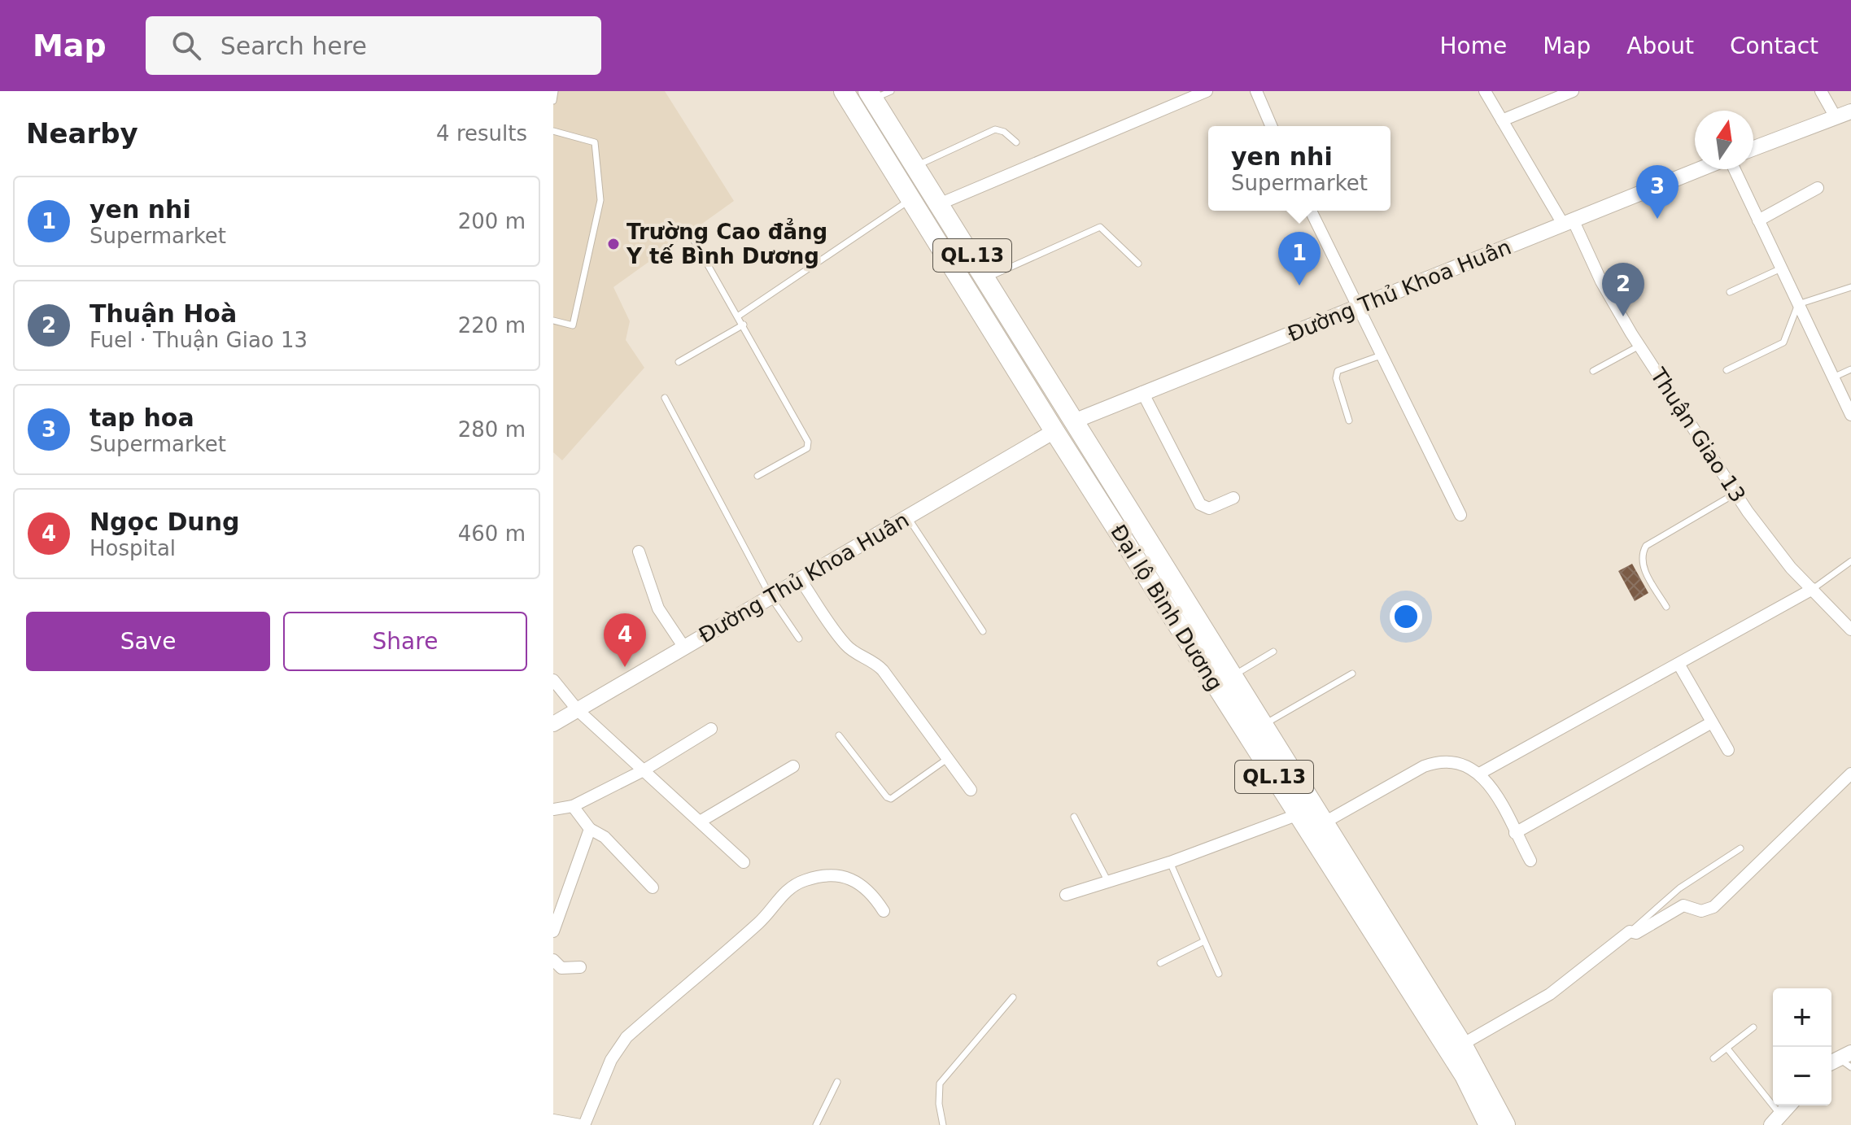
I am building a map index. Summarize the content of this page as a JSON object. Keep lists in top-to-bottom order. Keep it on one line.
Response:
{"streets":{"highway":["QL.13","Đại lộ Bình Dương"],"main road":["Đường Thủ Khoa Huân"],"street":["Thuận Giao 13"]},"crossings":[["Đường Thủ Khoa Huân","Thuận Giao 13"],["Đường Thủ Khoa Huân","Đại lộ Bình Dương"]],"places":["Trường Cao đẳng Y tế Bình Dương"],"north":"top","page":{"header":"Map","search":"Search here","nav":["Home","Map","About","Contact"],"heading":["Nearby","4 results"],"popup":["yen nhi","Supermarket"],"pins":["3","1","2","4"],"list":[{"mark":"1","name":"yen nhi","note":"Supermarket","value":"200 m"},{"mark":"2","name":"Thuận Hoà","note":"Fuel · Thuận Giao 13","value":"220 m"},{"mark":"3","name":"tap hoa","note":"Supermarket","value":"280 m"},{"mark":"4","name":"Ngọc Dung","note":"Hospital","value":"460 m"}],"buttons":["Save","Share"],"map_buttons":["+","−"]}}
